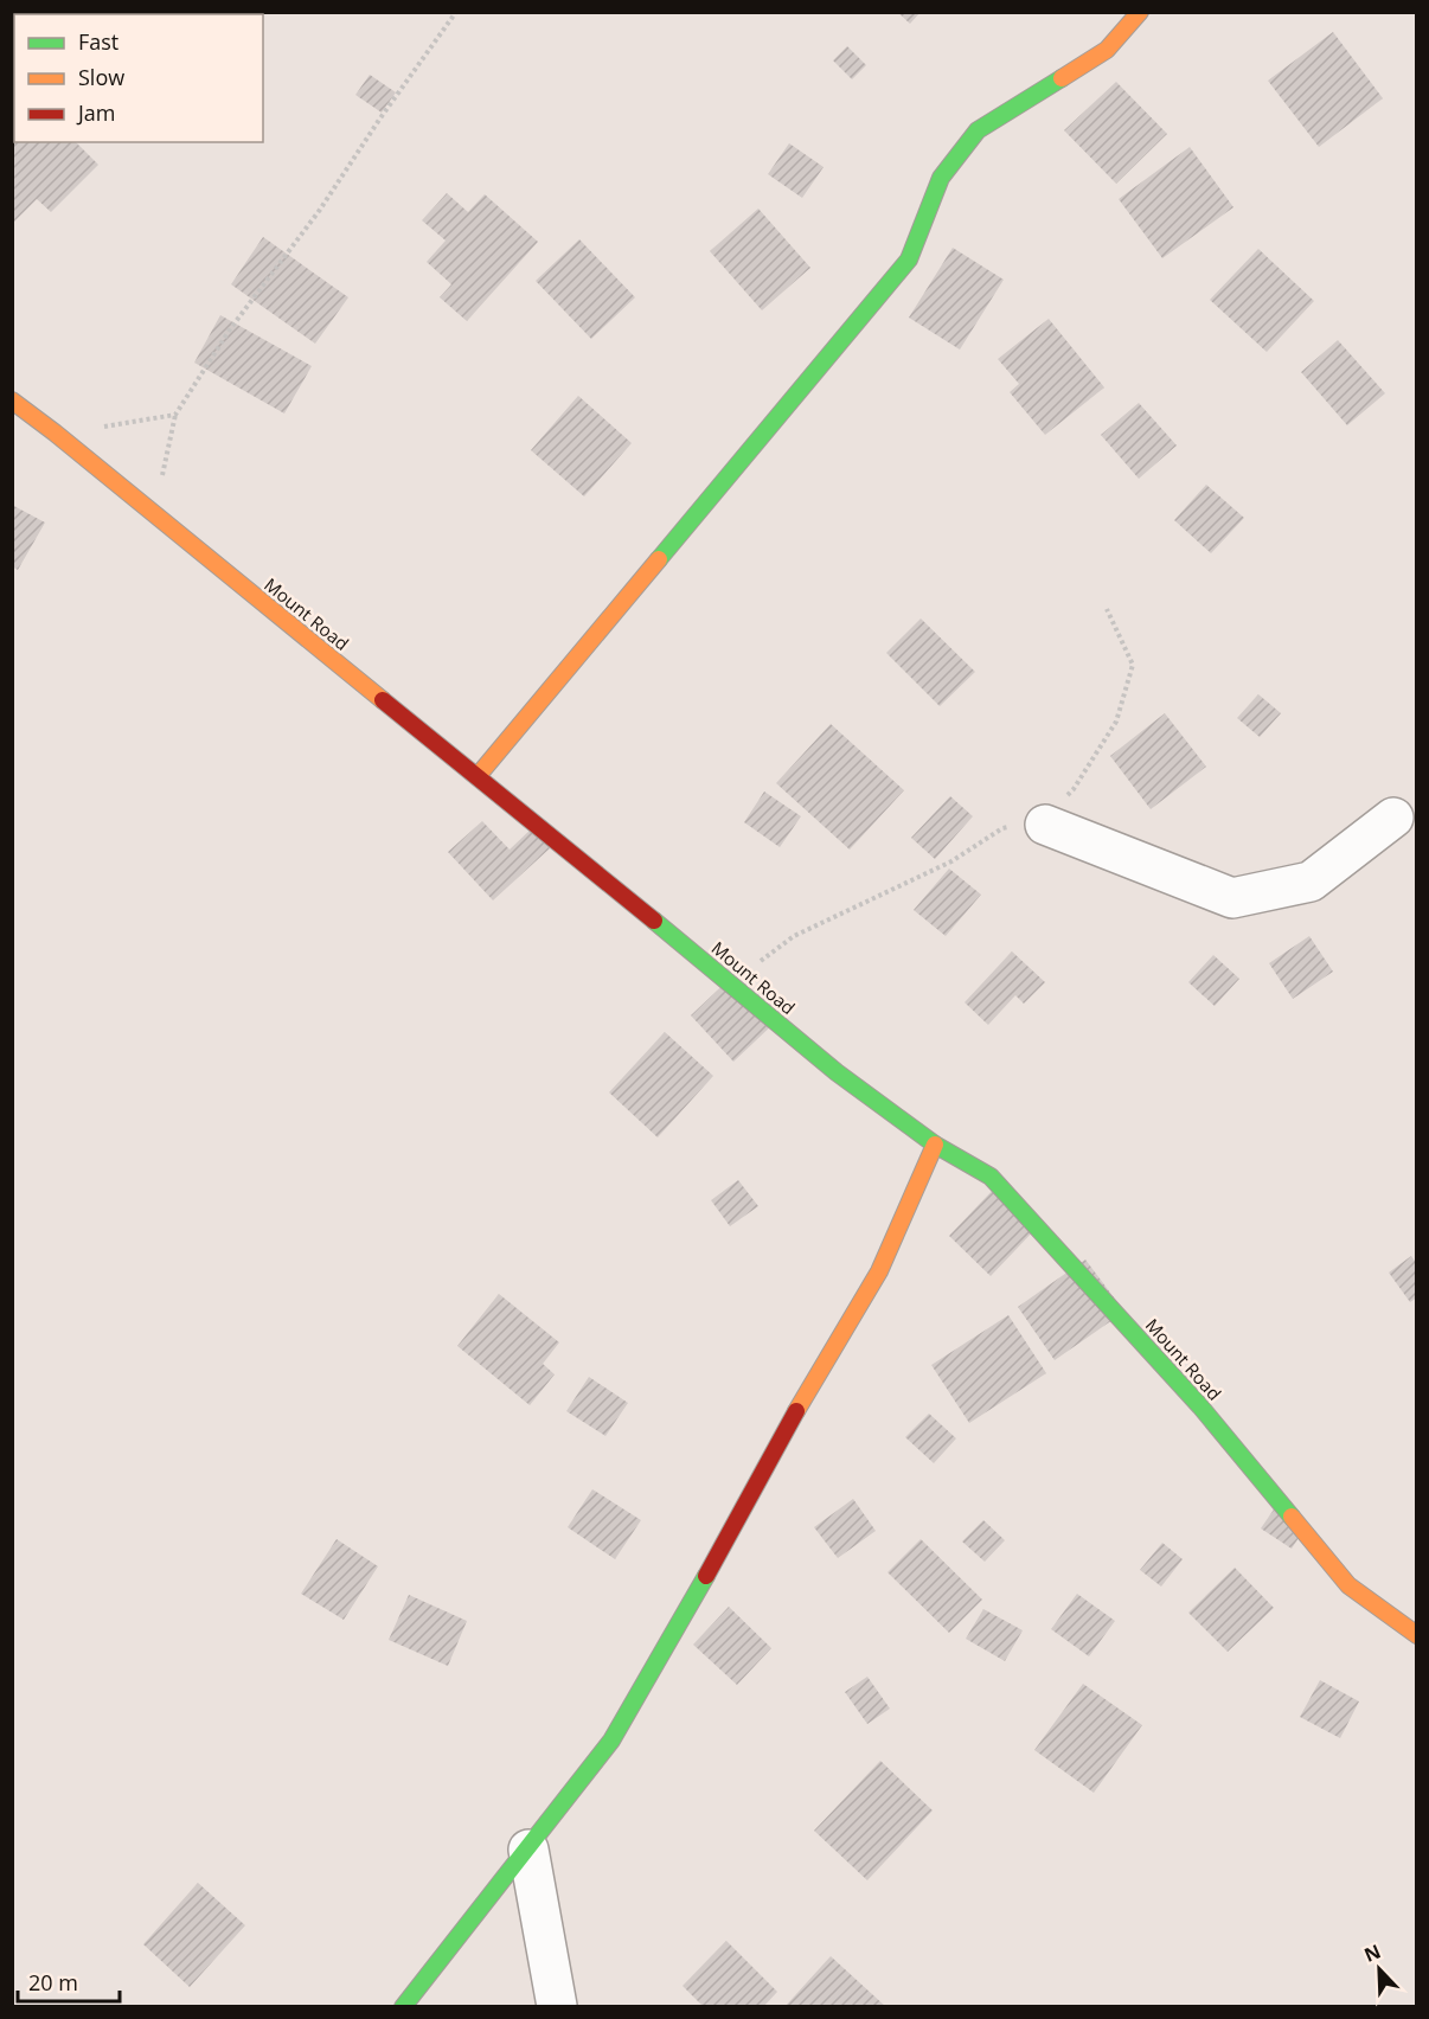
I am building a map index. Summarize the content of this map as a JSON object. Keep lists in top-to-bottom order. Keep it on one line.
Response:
{"streets":{"street":["Mount Road"]},"legend":["Fast","Slow","Jam"],"scale_bar":"20 m","north":"top left"}
